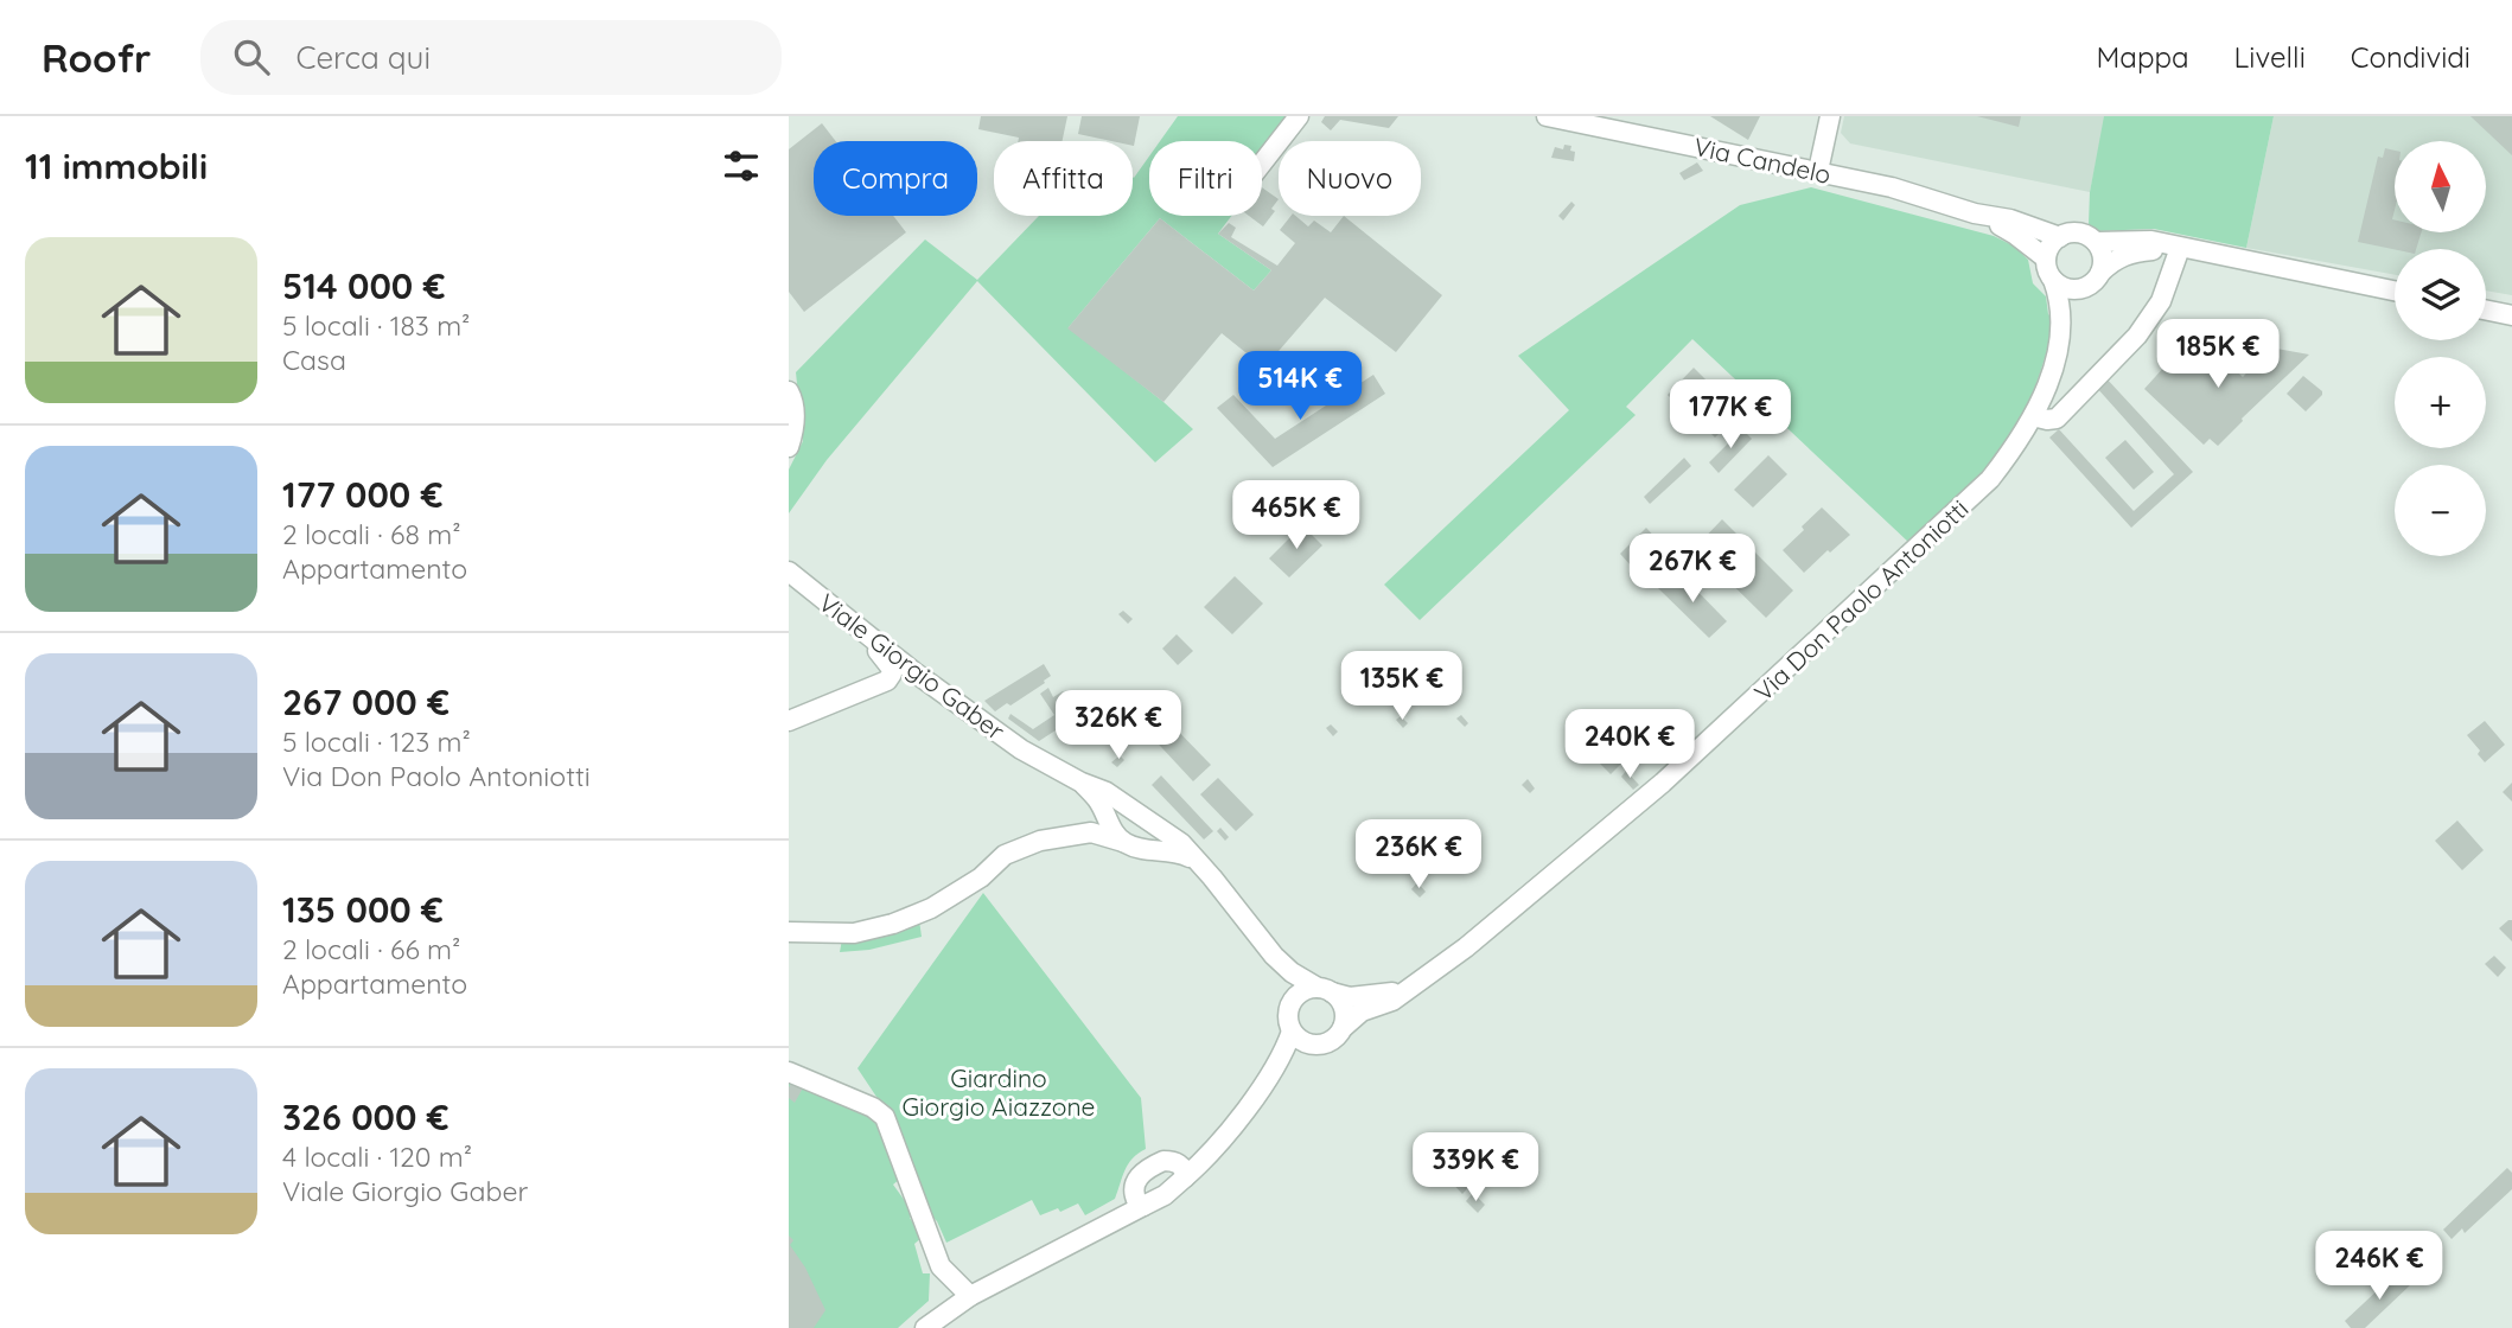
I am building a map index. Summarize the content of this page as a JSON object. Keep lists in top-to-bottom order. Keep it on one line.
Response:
{"streets":{"street":["Via Candelo","Via Don Paolo Antoniotti","Viale Giorgio Gaber"]},"crossings":[["Via Candelo","Via Don Paolo Antoniotti"],["Via Don Paolo Antoniotti","Viale Giorgio Gaber"]],"parks":["Giardino Giorgio Aiazzone"],"north":"top","page":{"header":"Roofr","search":"Cerca qui","nav":["Mappa","Livelli","Condividi"],"heading":"11 immobili","map_buttons":["+","−"],"chip":["Compra","Affitta","Filtri","Nuovo"],"list":[{"name":"514 000 €","note":"5 locali · 183 m² · Casa"},{"name":"177 000 €","note":"2 locali · 68 m² · Appartamento"},{"name":"267 000 €","note":"5 locali · 123 m² · Via Don Paolo Antoniotti"},{"name":"135 000 €","note":"2 locali · 66 m² · Appartamento"},{"name":"326 000 €","note":"4 locali · 120 m² · Viale Giorgio Gaber"}],"price":["185K €","514K €","177K €","465K €","267K €","135K €","326K €","240K €","236K €","339K €","246K €"]}}
